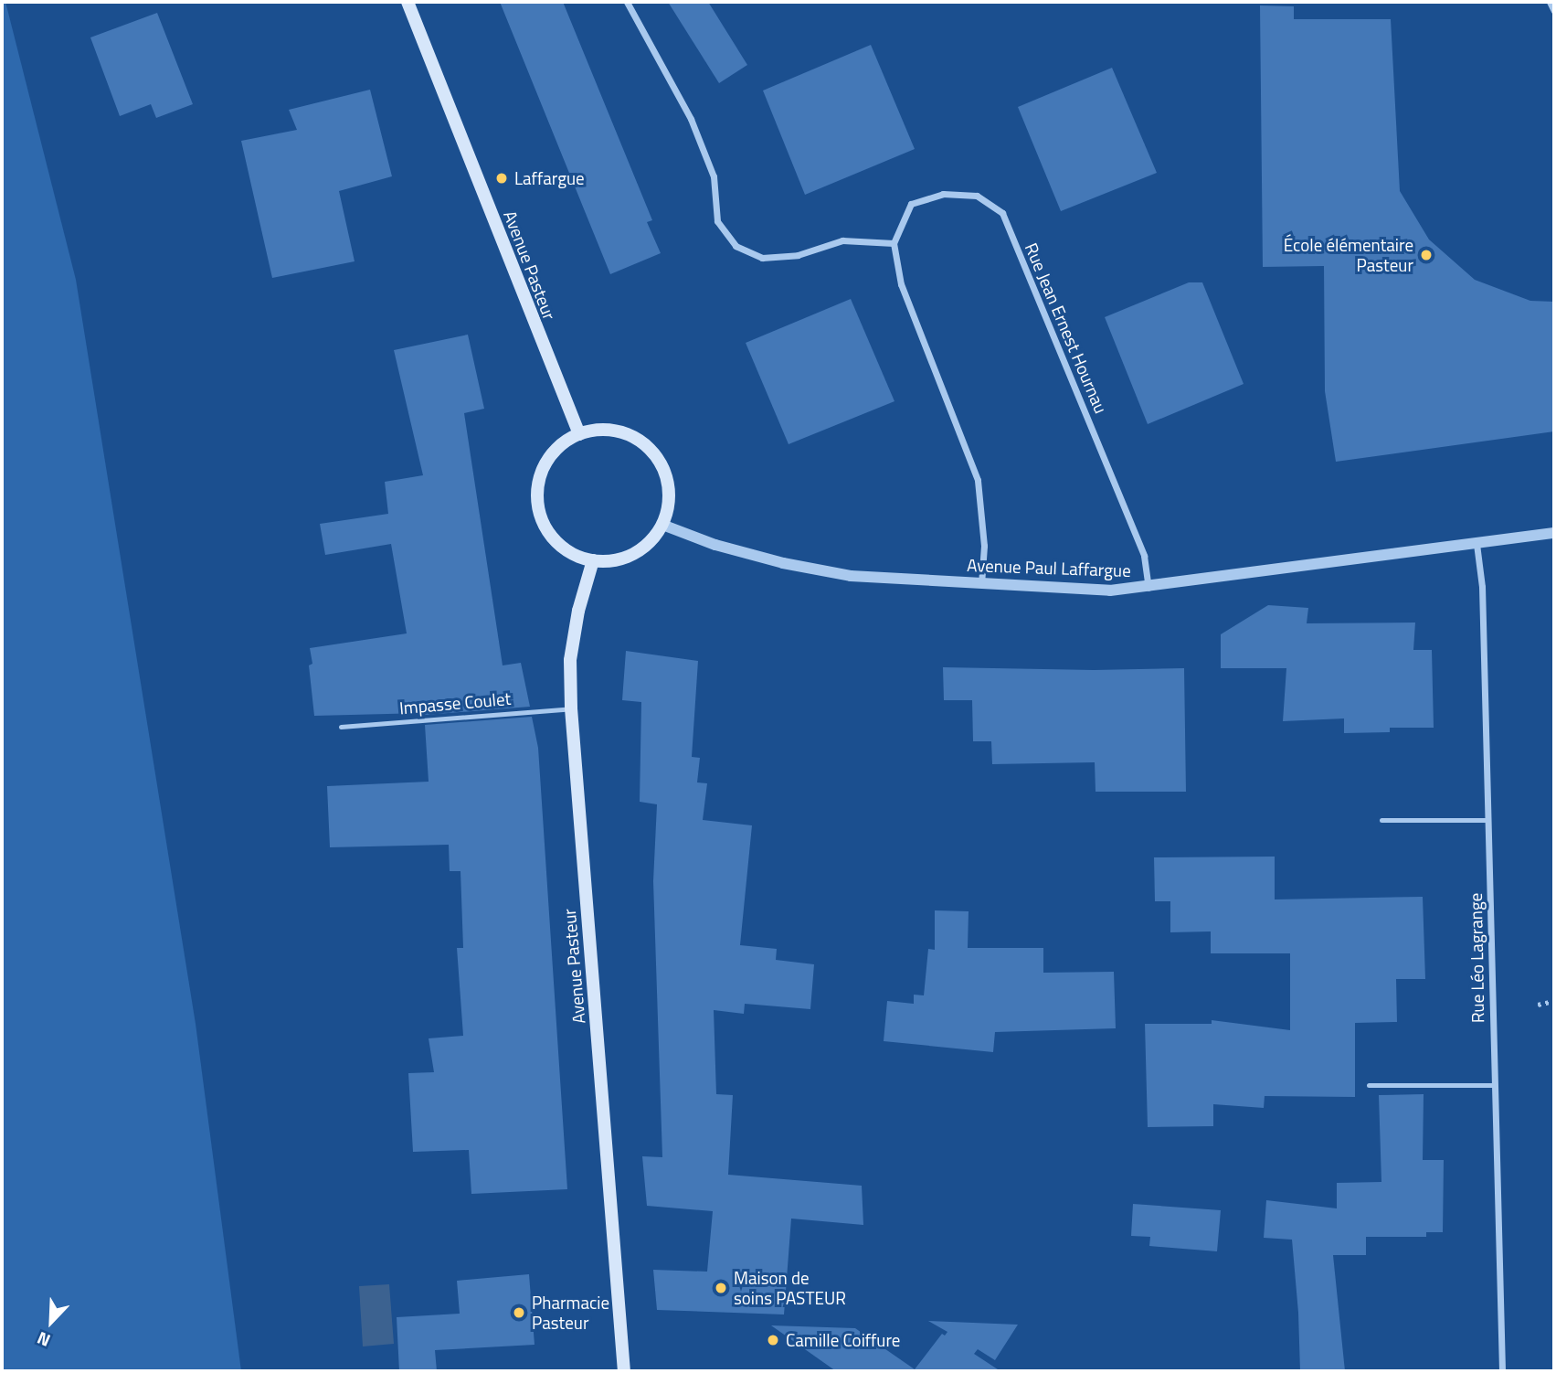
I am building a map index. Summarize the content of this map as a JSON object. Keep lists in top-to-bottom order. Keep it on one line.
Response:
{"streets":{"main road":["Avenue Pasteur"],"street":["Rue Jean Ernest Hournau","Avenue Paul Laffargue","Rue Léo Lagrange"],"lane":["Impasse Coulet"]},"crossings":[["Avenue Pasteur","Avenue Paul Laffargue"],["Avenue Pasteur","Impasse Coulet"],["Rue Jean Ernest Hournau","Avenue Paul Laffargue"],["Avenue Paul Laffargue","Rue Léo Lagrange"]],"places":["Laffargue","École élémentaire Pasteur","Maison de soins PASTEUR","Pharmacie Pasteur","Camille Coiffure"],"north":"bottom left"}
